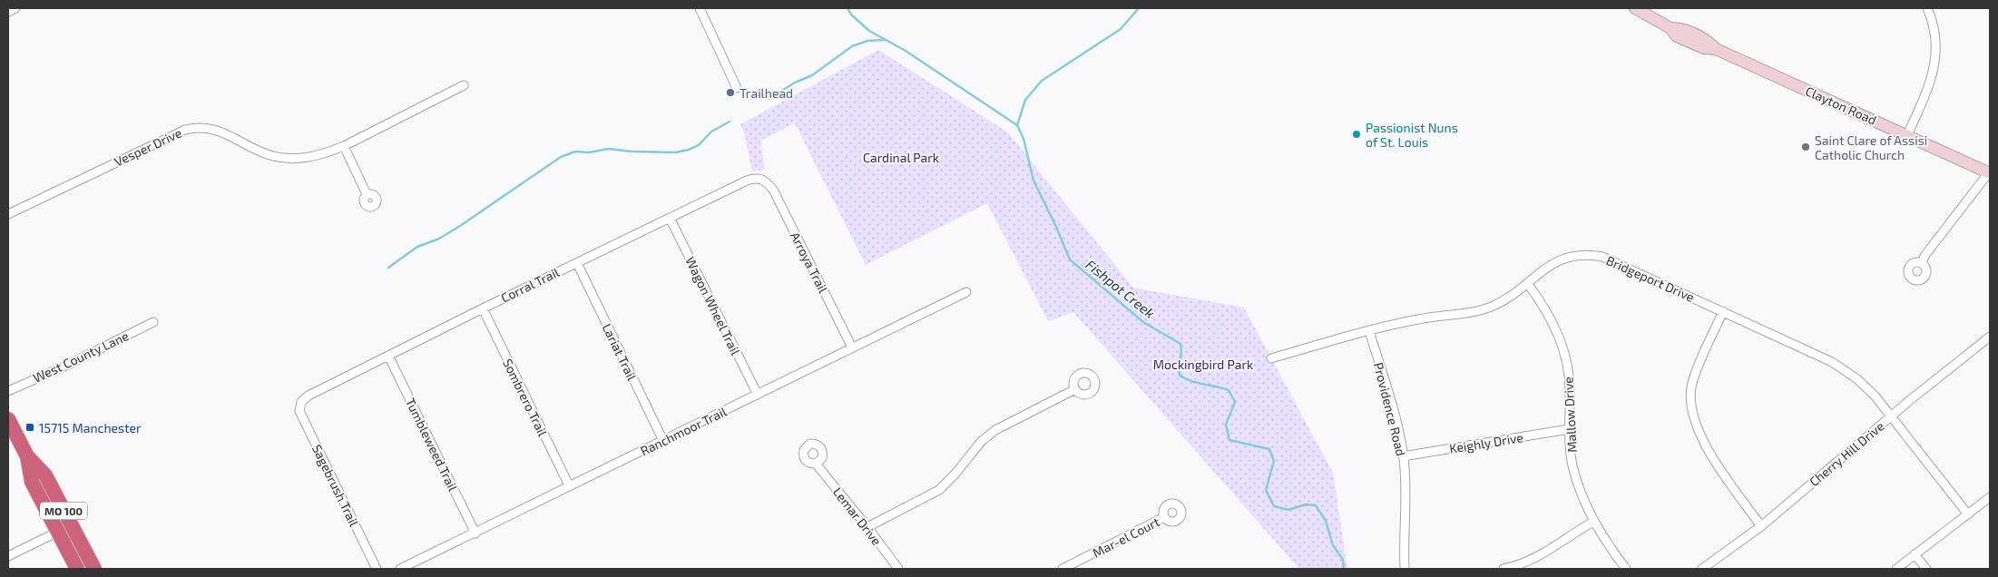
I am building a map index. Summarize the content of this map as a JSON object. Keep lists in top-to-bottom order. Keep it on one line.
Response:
{"streets":{"highway":["MO 100"],"main road":["Clayton Road"],"street":["Vesper Drive","Arroya Trail","Bridgeport Drive","Corral Trail","Wagon Wheel Trail","Lariat Trail","West County Lane","Sombrero Trail","Providence Road","Mallow Drive","Ranchmoor Trail","Keighly Drive","Tumbleweed Trail","Cherry Hill Drive","Sagebrush Trail","Lemar Drive","Mar-el Court"]},"crossings":[["Arroya Trail","Corral Trail"],["Arroya Trail","Ranchmoor Trail"],["Bridgeport Drive","Providence Road"],["Bridgeport Drive","Mallow Drive"],["Bridgeport Drive","Cherry Hill Drive"],["Corral Trail","Wagon Wheel Trail"],["Corral Trail","Lariat Trail"],["Corral Trail","Sombrero Trail"],["Corral Trail","Tumbleweed Trail"],["Corral Trail","Sagebrush Trail"],["Wagon Wheel Trail","Ranchmoor Trail"],["Lariat Trail","Ranchmoor Trail"],["Sombrero Trail","Ranchmoor Trail"],["Providence Road","Keighly Drive"],["Mallow Drive","Keighly Drive"],["Ranchmoor Trail","Tumbleweed Trail"]],"water":["Fishpot Creek"],"parks":["Cardinal Park","Mockingbird Park"],"places":{"other":["Trailhead","Passionist Nuns of St. Louis","Saint Clare of Assisi Catholic Church"],"transit":["15715 Manchester"]}}
